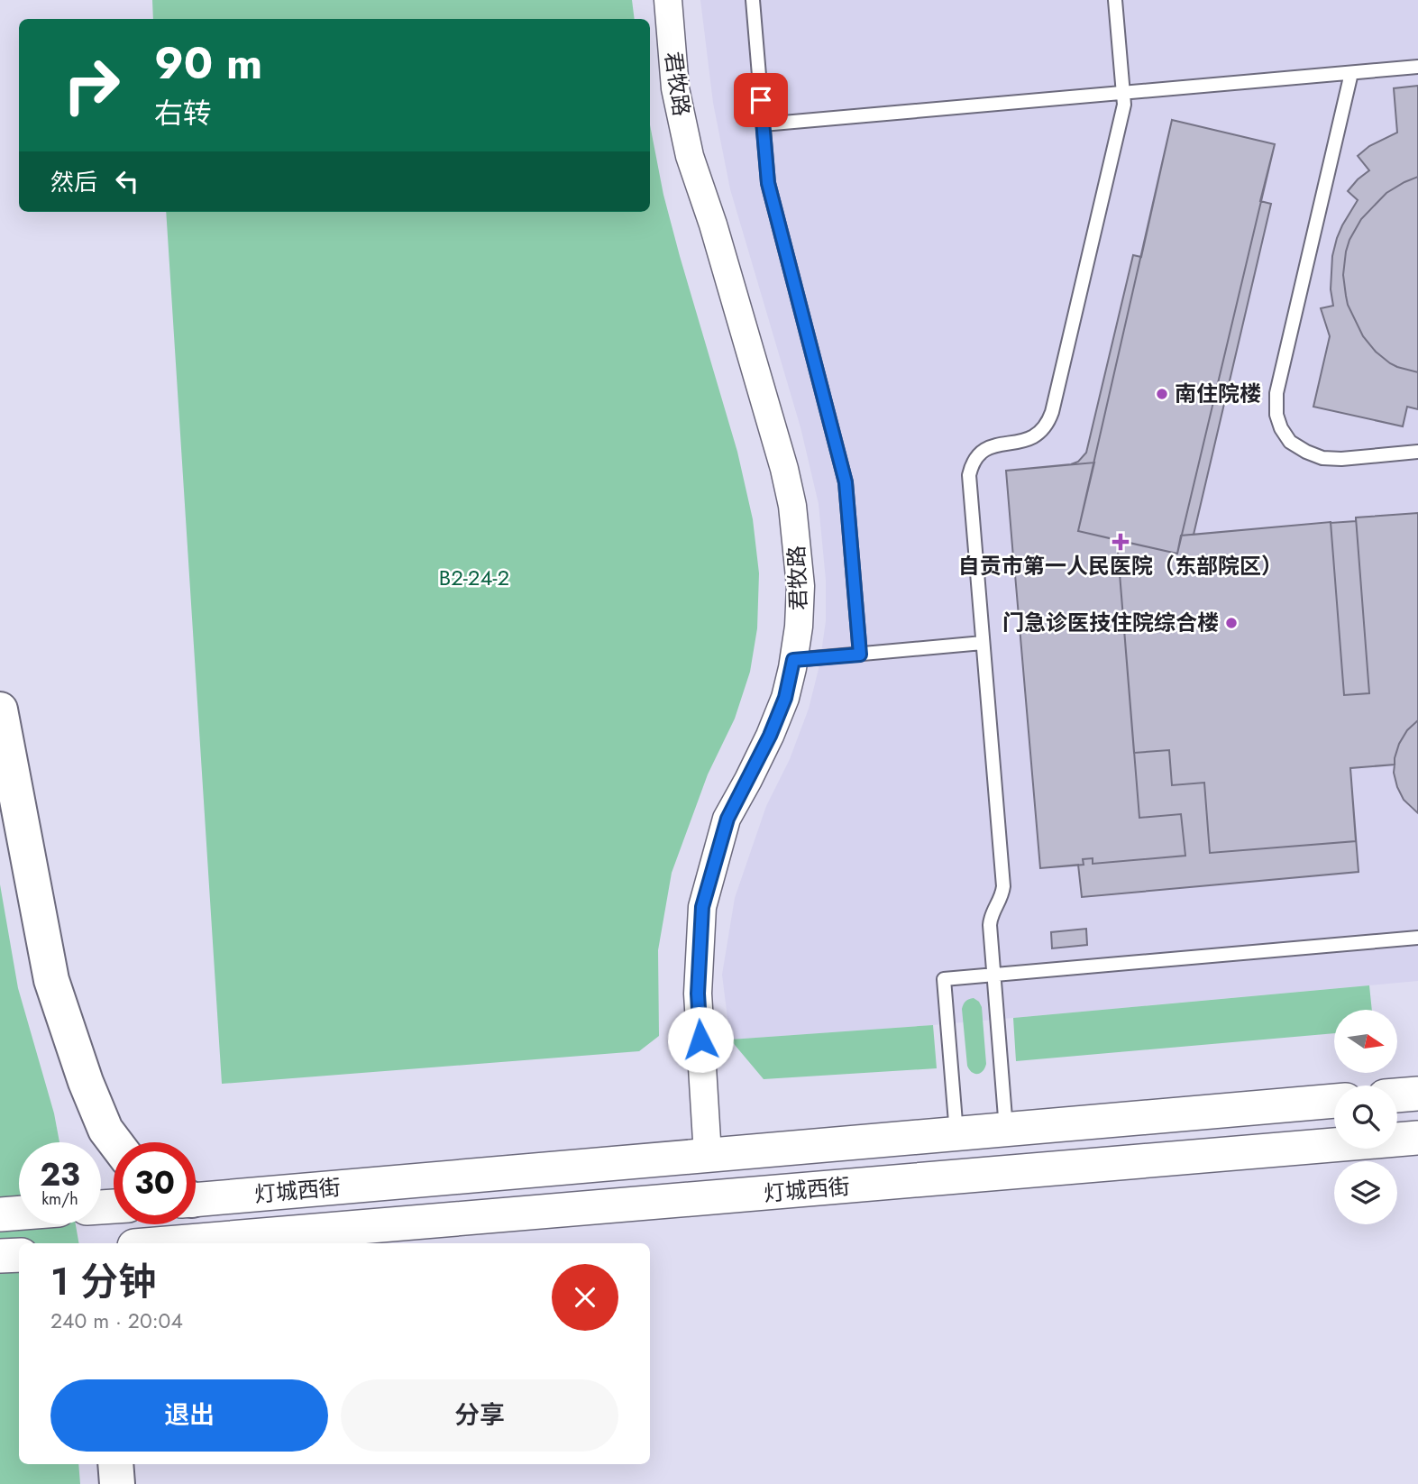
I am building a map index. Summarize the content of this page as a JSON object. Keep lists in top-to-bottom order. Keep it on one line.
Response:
{"streets":{"street":["君牧路","灯城西街"]},"crossings":[["君牧路","灯城西街"]],"parks":["B2-24-2"],"places":{"other":["南住院楼","门急诊医技住院综合楼"],"health":["自贡市第一人民医院（东部院区）"]},"north":"right","page":{"turn":["90 m","右转"],"then":"然后","speed":"23 km/h","limit":"30","heading":["1 分钟","240 m · 20:04"],"buttons":["退出","分享"]}}
